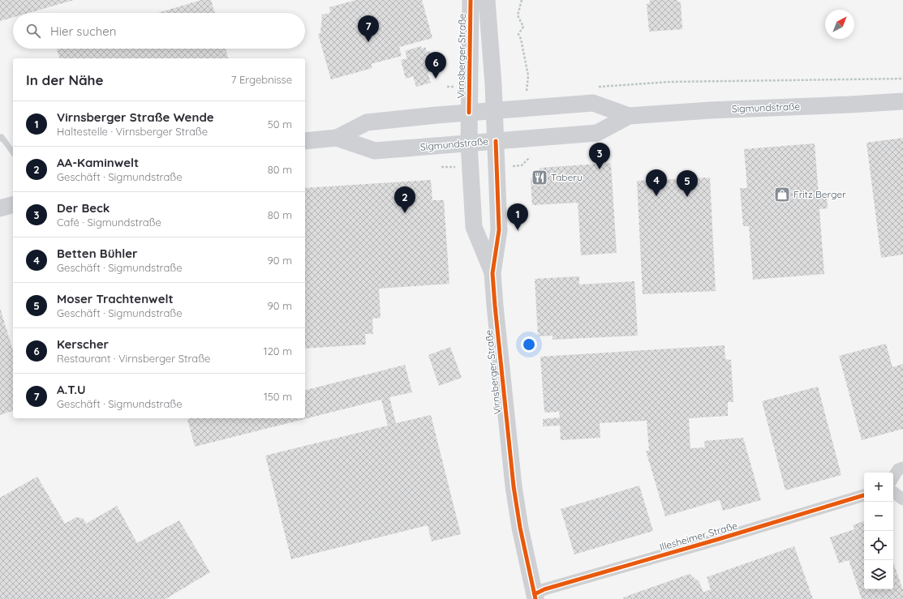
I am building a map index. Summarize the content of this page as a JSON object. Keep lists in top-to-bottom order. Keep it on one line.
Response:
{"streets":{"main road":["Virnsberger Straße","Sigmundstraße"],"street":["Illesheimer Straße"]},"crossings":[["Virnsberger Straße","Sigmundstraße"],["Virnsberger Straße","Illesheimer Straße"]],"places":{"restaurant":["Taberu"],"shop":["Fritz Berger"]},"north":"top right","page":{"search":"Hier suchen","pins":["7","6","3","4","5","2","1"],"heading":["In der Nähe","7 Ergebnisse"],"list":[{"mark":"1","name":"Virnsberger Straße Wende","note":"Haltestelle · Virnsberger Straße","value":"50 m"},{"mark":"2","name":"AA-Kaminwelt","note":"Geschäft · Sigmundstraße","value":"80 m"},{"mark":"3","name":"Der Beck","note":"Café · Sigmundstraße","value":"80 m"},{"mark":"4","name":"Betten Bühler","note":"Geschäft · Sigmundstraße","value":"90 m"},{"mark":"5","name":"Moser Trachtenwelt","note":"Geschäft · Sigmundstraße","value":"90 m"},{"mark":"6","name":"Kerscher","note":"Restaurant · Virnsberger Straße","value":"120 m"},{"mark":"7","name":"A.T.U","note":"Geschäft · Sigmundstraße","value":"150 m"}],"map_buttons":["+","−"]}}
